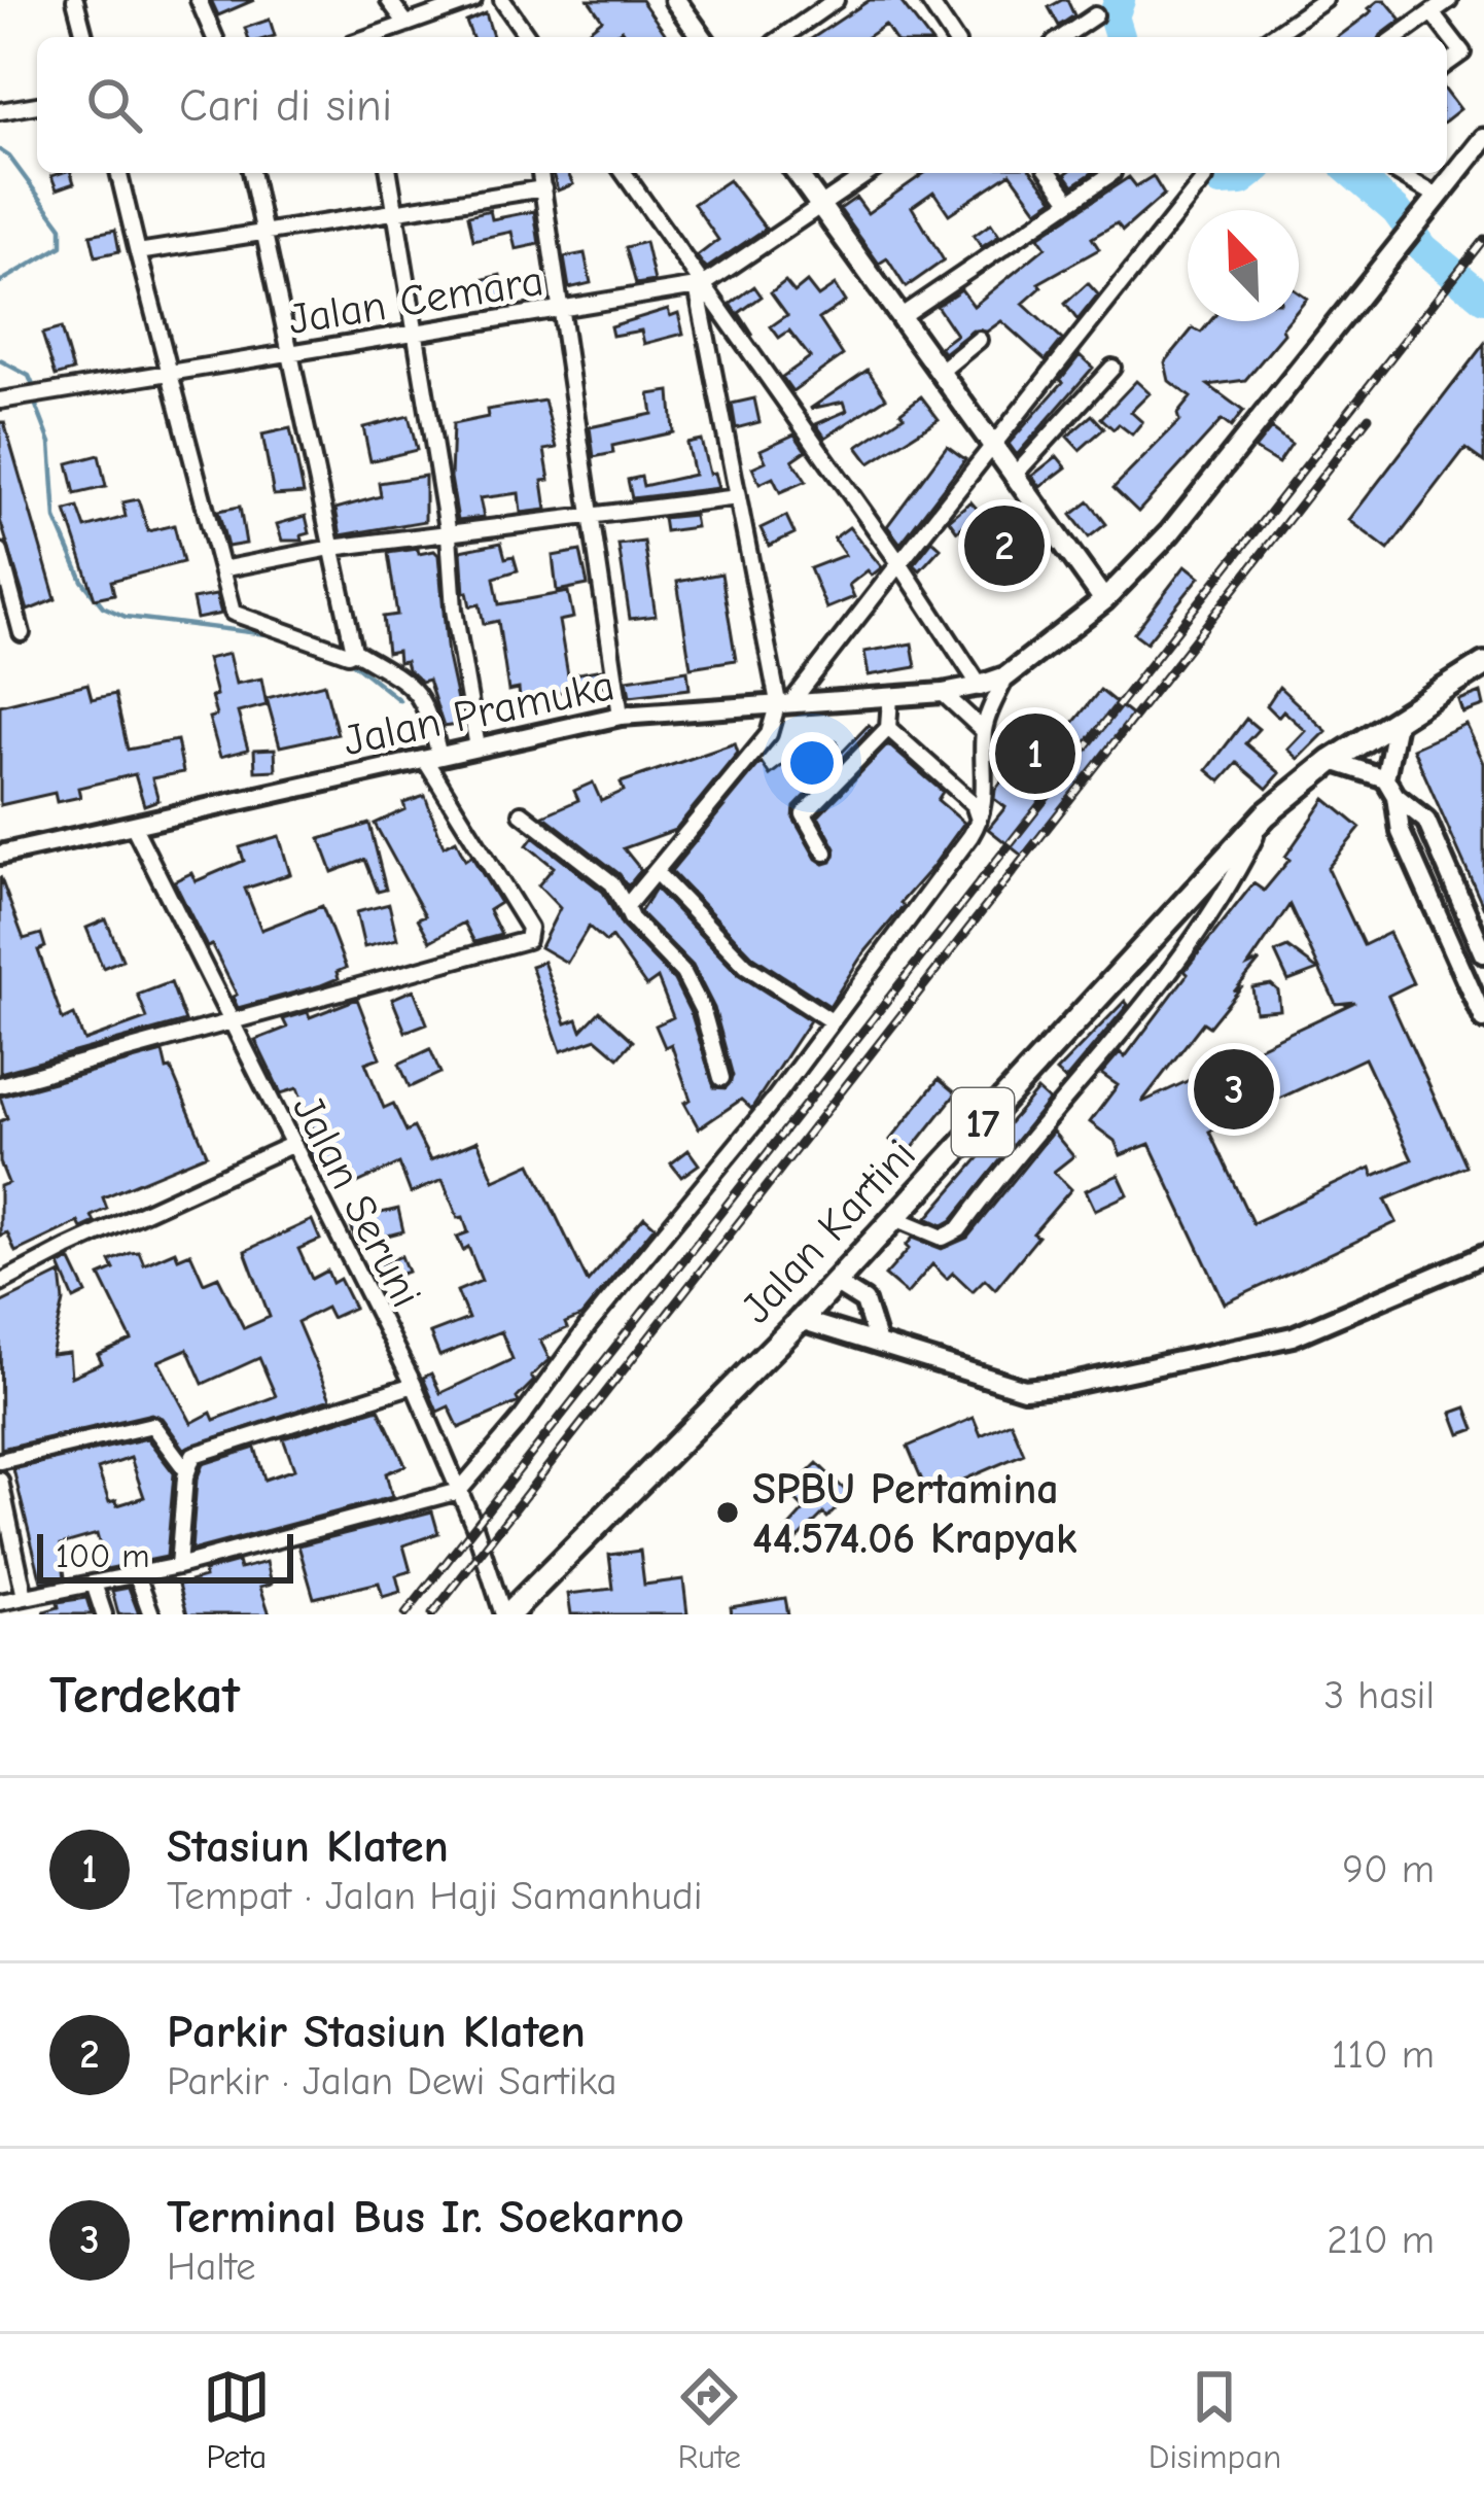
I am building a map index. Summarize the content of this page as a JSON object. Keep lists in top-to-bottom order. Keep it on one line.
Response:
{"streets":{"highway":["17","Jalan Kartini"],"street":["Jalan Cemara","Jalan Pramuka","Jalan Seruni"]},"crossings":[["Jalan Pramuka","Jalan Seruni"],["Jalan Seruni","Jalan Kartini"]],"places":["SPBU Pertamina 44.574.06 Krapyak"],"scale_bar":"100 m","north":"top left","page":{"search":"Cari di sini","pins":["2","1","3"],"scale":"100 m","heading":["Terdekat","3 hasil"],"list":[{"mark":"1","name":"Stasiun Klaten","note":"Tempat · Jalan Haji Samanhudi","value":"90 m"},{"mark":"2","name":"Parkir Stasiun Klaten","note":"Parkir · Jalan Dewi Sartika","value":"110 m"},{"mark":"3","name":"Terminal Bus Ir. Soekarno","note":"Halte","value":"210 m"}],"nav":["Peta","Rute","Disimpan"]}}
